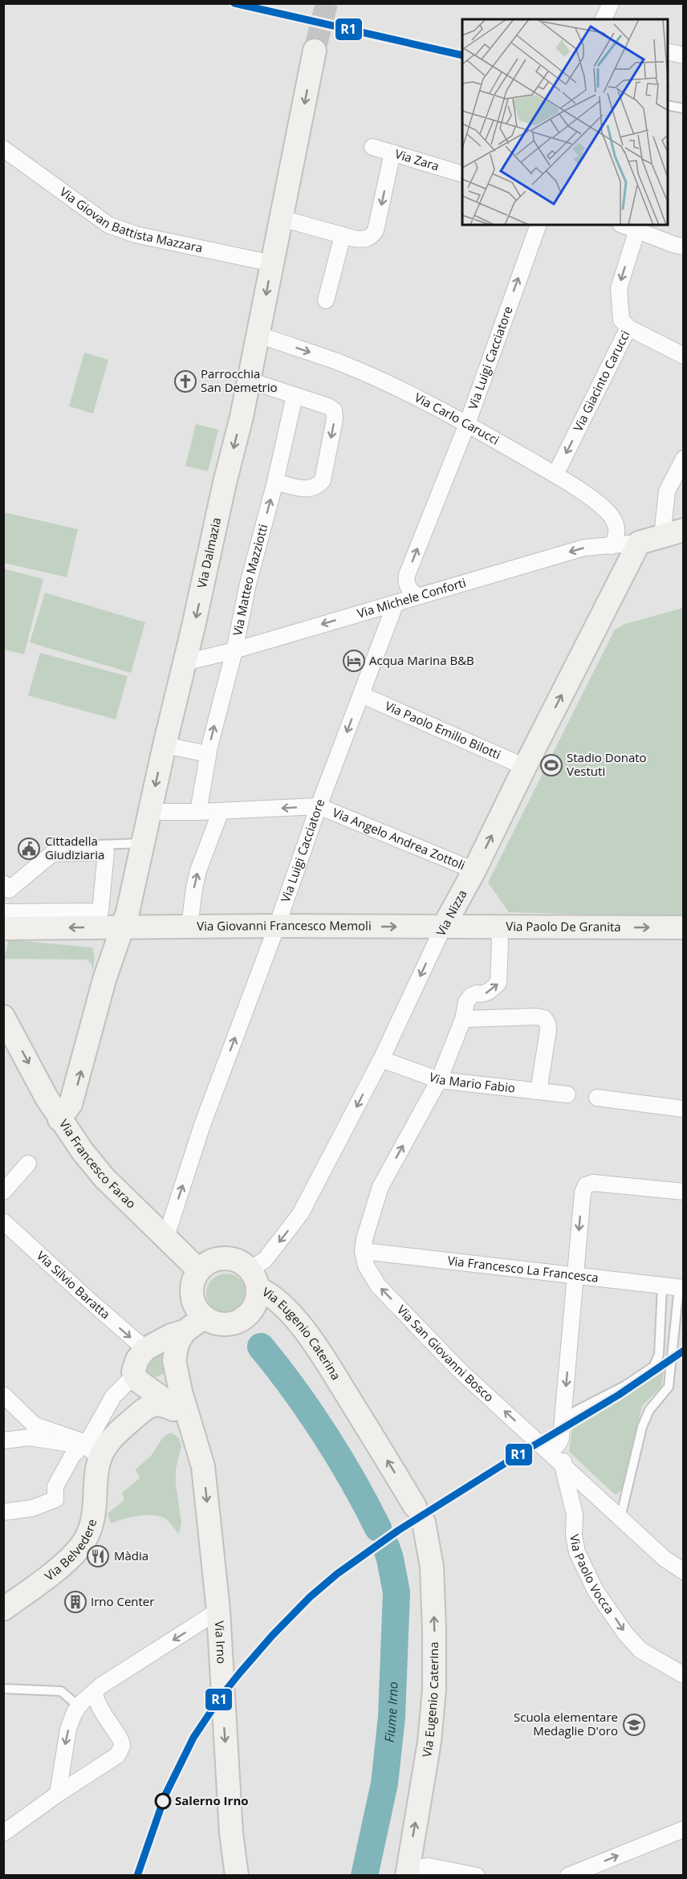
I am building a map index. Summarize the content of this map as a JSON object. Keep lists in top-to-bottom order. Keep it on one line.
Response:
{"streets":{"main road":["Via Dalmazia","Via Nizza","Via Giovanni Francesco Memoli","Via Paolo De Granita","Via Francesco Farao","Via Eugenio Caterina","Via Belvedere","Via Irno"],"street":["Via Zara","Via Giovan Battista Mazzara","Via Luigi Cacciatore","Via Giacinto Carucci","Via Carlo Carucci","Via Matteo Mazziotti","Via Michele Conforti","Via Paolo Emilio Bilotti","Via Angelo Andrea Zottoli","Via Mario Fabio","Via Francesco La Francesca","Via Silvio Baratta","Via San Giovanni Bosco","Via Paolo Vocca"]},"crossings":[["Via Giovan Battista Mazzara","Via Dalmazia"],["Via Luigi Cacciatore","Via Carlo Carucci"],["Via Luigi Cacciatore","Via Michele Conforti"],["Via Luigi Cacciatore","Via Paolo Emilio Bilotti"],["Via Luigi Cacciatore","Via Angelo Andrea Zottoli"],["Via Luigi Cacciatore","Via Giovanni Francesco Memoli"],["Via Luigi Cacciatore","Via Francesco Farao"],["Via Giacinto Carucci","Via Carlo Carucci"],["Via Carlo Carucci","Via Dalmazia"],["Via Carlo Carucci","Via Michele Conforti"],["Via Dalmazia","Via Michele Conforti"],["Via Dalmazia","Via Angelo Andrea Zottoli"],["Via Dalmazia","Via Giovanni Francesco Memoli"],["Via Dalmazia","Via Francesco Farao"],["Via Matteo Mazziotti","Via Michele Conforti"],["Via Matteo Mazziotti","Via Angelo Andrea Zottoli"],["Via Michele Conforti","Via Nizza"],["Via Paolo Emilio Bilotti","Via Nizza"],["Via Angelo Andrea Zottoli","Via Nizza"],["Via Nizza","Via Giovanni Francesco Memoli"],["Via Nizza","Via Paolo De Granita"],["Via Nizza","Via Mario Fabio"],["Via Nizza","Via Francesco Farao"],["Via Nizza","Via Eugenio Caterina"],["Via Giovanni Francesco Memoli","Via Paolo De Granita"],["Via Giovanni Francesco Memoli","Via Francesco Farao"],["Via Francesco Farao","Via Eugenio Caterina"],["Via Francesco La Francesca","Via San Giovanni Bosco"],["Via Francesco La Francesca","Via Paolo Vocca"],["Via San Giovanni Bosco","Via Paolo Vocca"],["Via Belvedere","Via Irno"]],"one_way":["Via Giacinto Carucci","Via Dalmazia","Via Matteo Mazziotti","Via Michele Conforti","Via Paolo De Granita","Via Francesco Farao","Via Eugenio Caterina","Via San Giovanni Bosco","Via Irno"],"water":["Fiume Irno"],"places":{"church":["Parrocchia San Demetrio"],"hotel":["Acqua Marina B&B"],"sports":["Stadio Donato Vestuti"],"public building":["Cittadella Giudiziaria"],"restaurant":["Màdia"],"building":["Irno Center"],"school or university":["Scuola elementare Medaglie D'oro"],"other":["Salerno Irno"]},"lines":["transit line R1"]}
